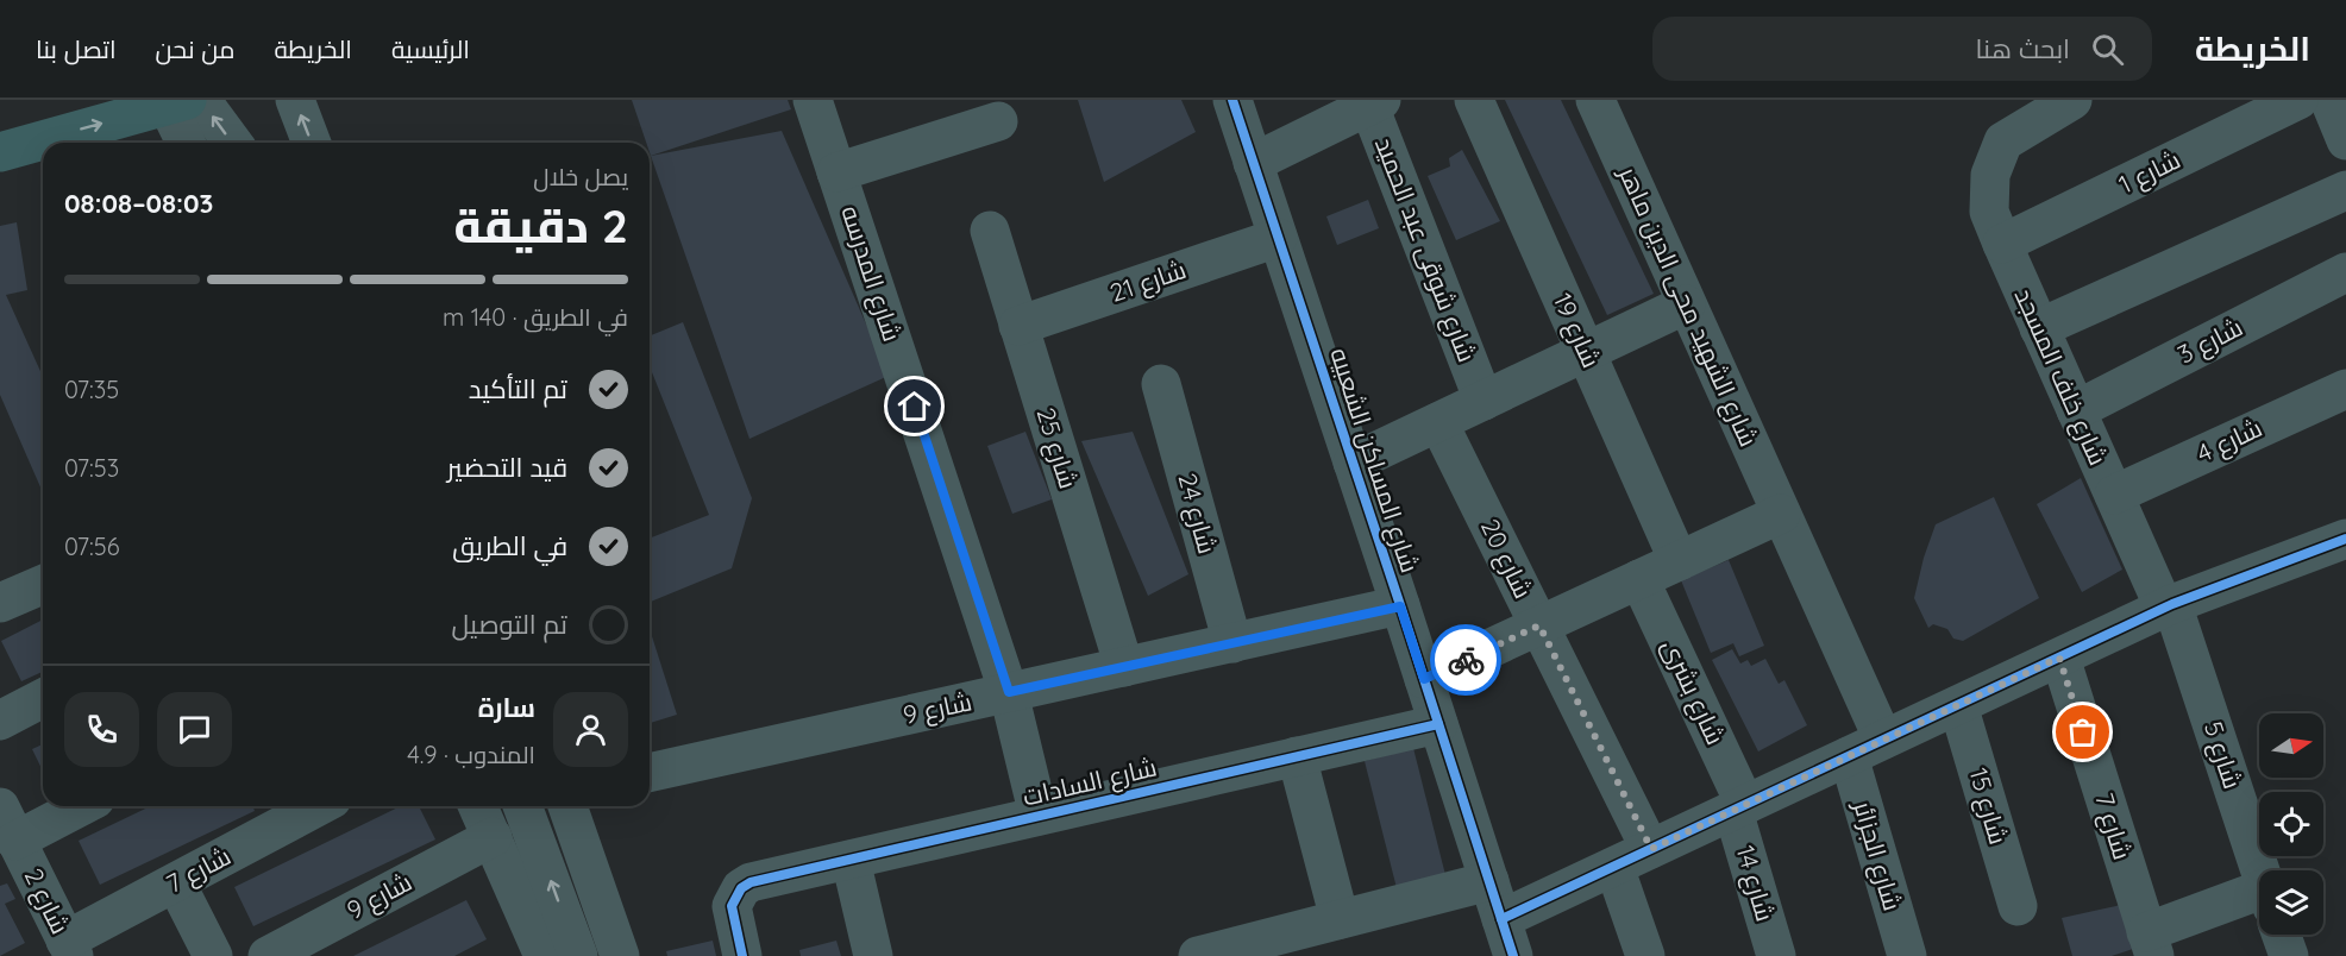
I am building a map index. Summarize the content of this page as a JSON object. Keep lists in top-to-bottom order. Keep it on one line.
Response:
{"streets":{"street":["شارع 1","شارع شوقى عبد الحميد","شارع المدرسه","شارع 21","شارع الشهيد محى الدين ماهر","شارع 19","شارع 3","شارع خلف المسجد","شارع 4","شارع 25","شارع المساكن الشعبيه","شارع 24","شارع 20","شارع بشرى","شارع 9","شارع 5","شارع السادات","شارع 15","شارع 7","شارع الجزائر","شارع 14","شارع 2"]},"crossings":[["شارع 1","شارع خلف المسجد"],["شارع المدرسه","شارع 9"],["شارع المدرسه","شارع السادات"],["شارع 21","شارع 25"],["شارع 21","شارع المساكن الشعبيه"],["شارع الشهيد محى الدين ماهر","شارع الجزائر"],["شارع 3","شارع خلف المسجد"],["شارع خلف المسجد","شارع 4"],["شارع خلف المسجد","شارع 5"],["شارع 25","شارع 9"],["شارع المساكن الشعبيه","شارع 9"],["شارع المساكن الشعبيه","شارع السادات"],["شارع 24","شارع 9"],["شارع بشرى","شارع 14"],["شارع 7","شارع 2"]],"north":"right","page":{"header":"الخريطة","search":"ابحث هنا","nav":["الرئيسية","الخريطة","من نحن","اتصل بنا"],"heading":["2 دقيقة","يصل خلال","08:03–08:08"],"panel":["سارة","المندوب · 4.9"],"bar":"في الطريق · 140 m","list":[["تم التأكيد","07:35"],["قيد التحضير","07:53"],["في الطريق","07:56"],"تم التوصيل"]}}
